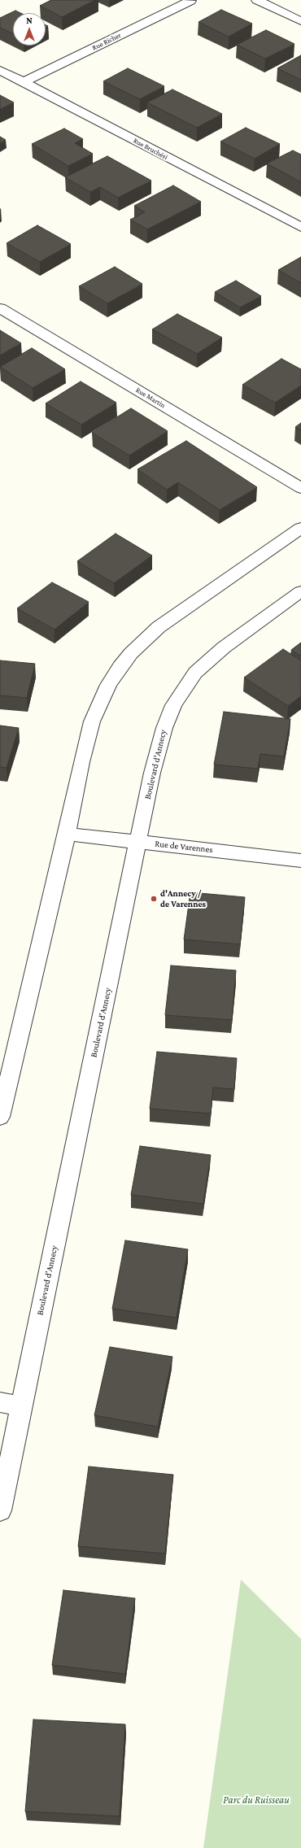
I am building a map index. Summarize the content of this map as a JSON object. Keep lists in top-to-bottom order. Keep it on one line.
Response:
{"streets":{"street":["Rue Richer","Rue Bruchési","Rue Martin","Boulevard d'Annecy","Rue de Varennes"]},"crossings":[["Rue Richer","Rue Bruchési"],["Boulevard d'Annecy","Rue de Varennes"]],"parks":["Parc du Ruisseau"],"places":["d'Annecy / de Varennes"],"north":"top"}
